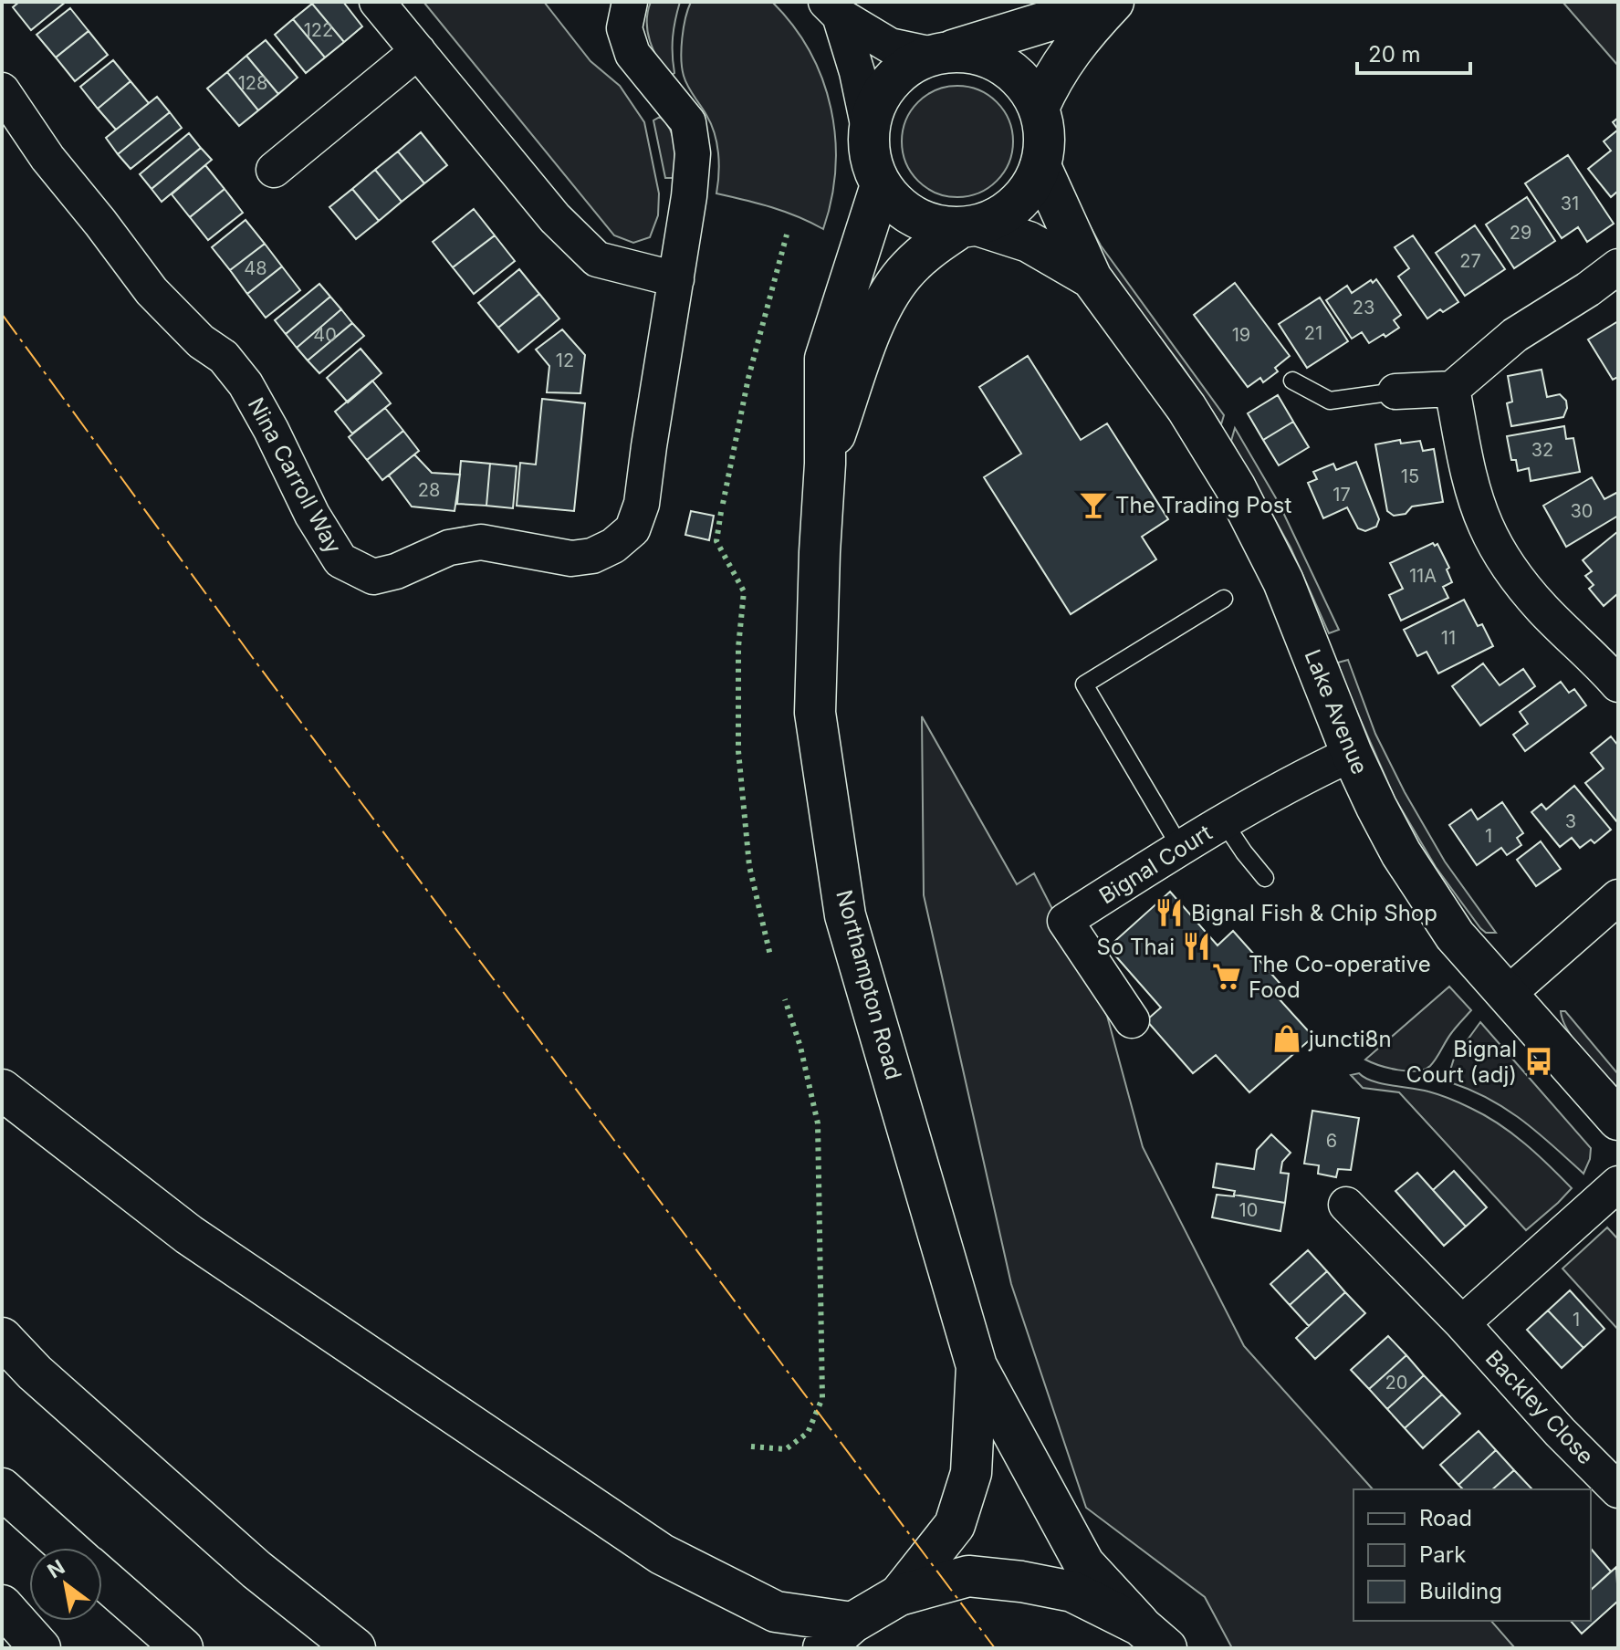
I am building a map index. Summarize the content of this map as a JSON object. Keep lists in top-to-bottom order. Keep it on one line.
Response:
{"streets":{"main road":["Lake Avenue","Northampton Road"],"street":["Nina Carroll Way","Bignal Court","Backley Close"]},"crossings":[["Lake Avenue","Bignal Court"]],"places":{"bar":["The Trading Post"],"restaurant":["Bignal Fish & Chip Shop","So Thai"],"supermarket":["The Co-operative Food"],"shop":["juncti8n"],"bus stop":["Bignal Court (adj)"]},"house_numbers":["122","128","31","29","27","48","23","21","40","19","12","32","15","28","17","30","11A","11","3","1","6","10","1","20"],"legend":["Road","Park","Building"],"scale_bar":"20 m","north":"top left"}
